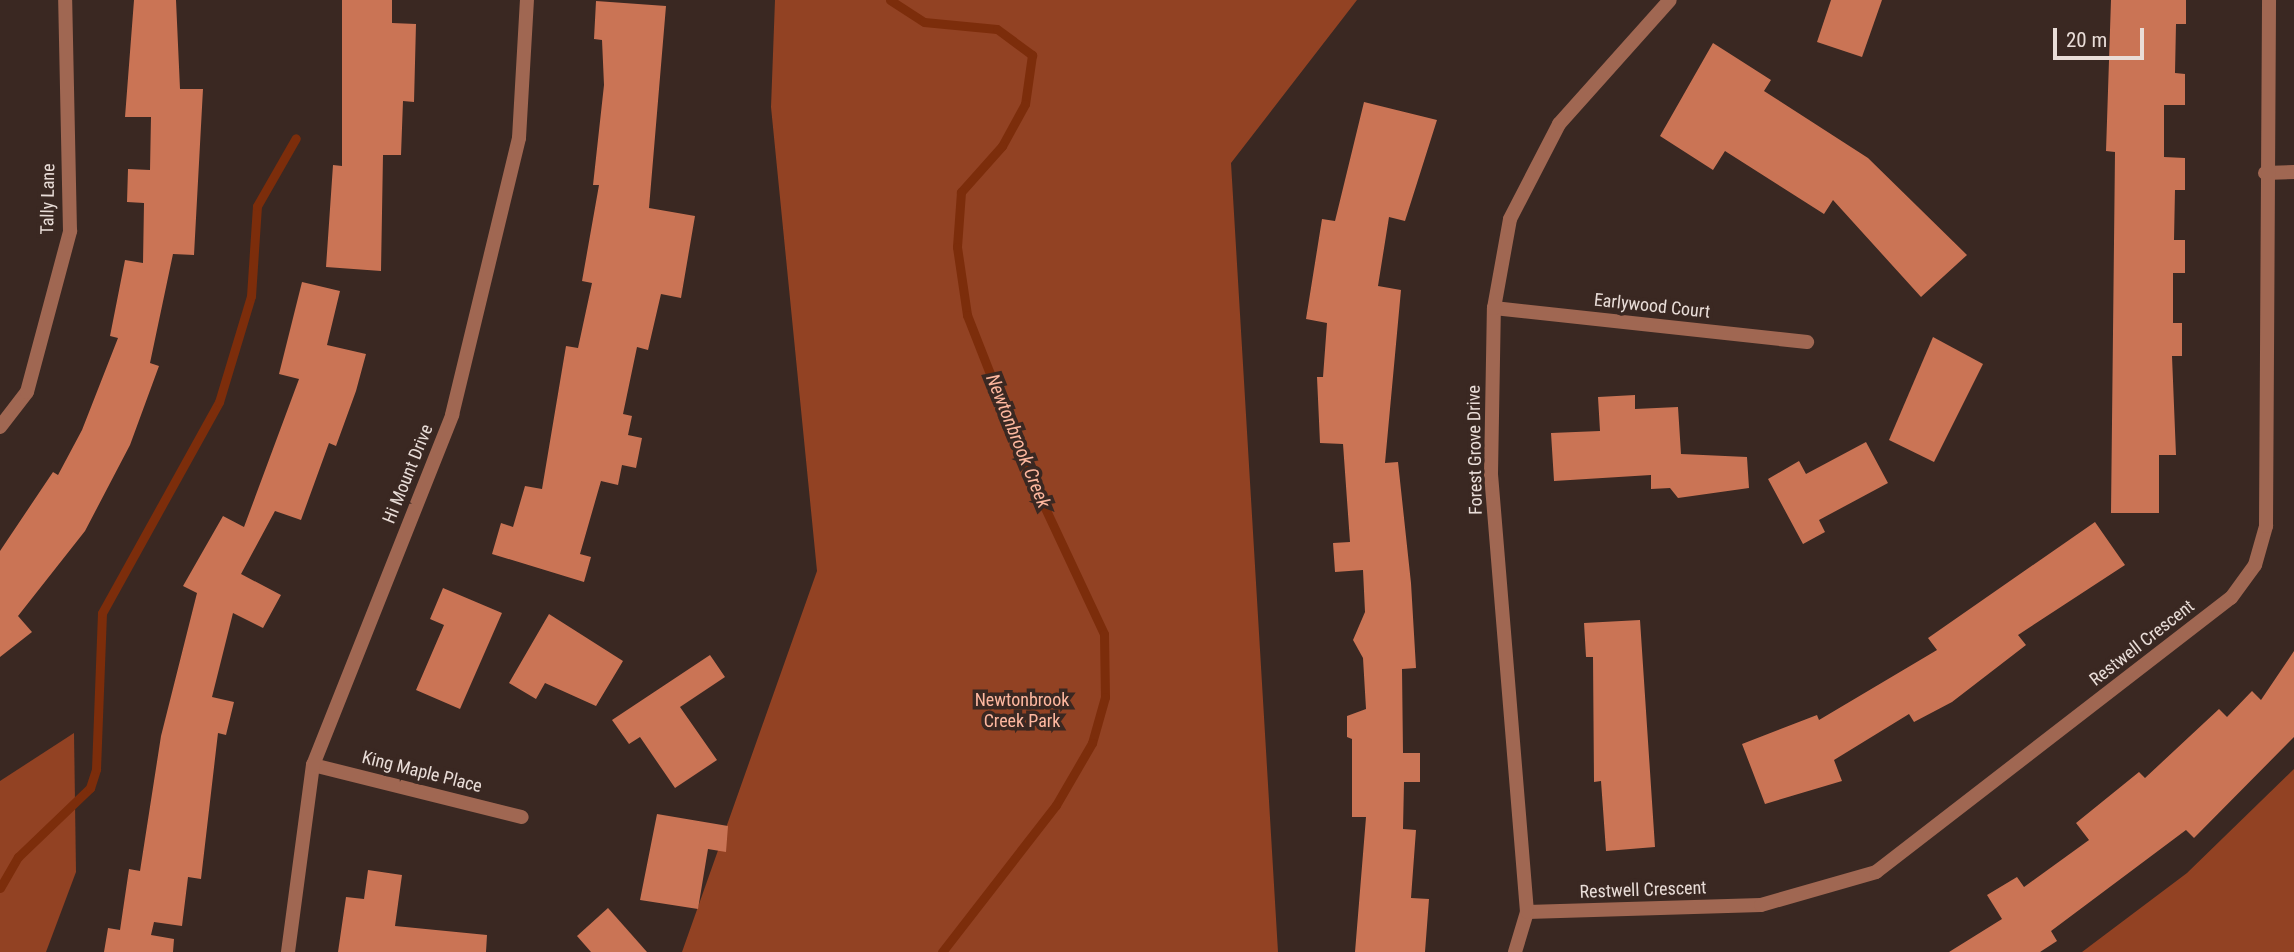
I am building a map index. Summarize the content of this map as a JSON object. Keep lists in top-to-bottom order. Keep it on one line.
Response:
{"streets":{"street":["Tally Lane","Earlywood Court","Forest Grove Drive","Hi Mount Drive","Restwell Crescent","King Maple Place"]},"crossings":[["Earlywood Court","Forest Grove Drive"],["Forest Grove Drive","Restwell Crescent"],["Hi Mount Drive","King Maple Place"]],"water":["Newtonbrook Creek"],"parks":["Newtonbrook Creek Park"],"scale_bar":"20 m"}
